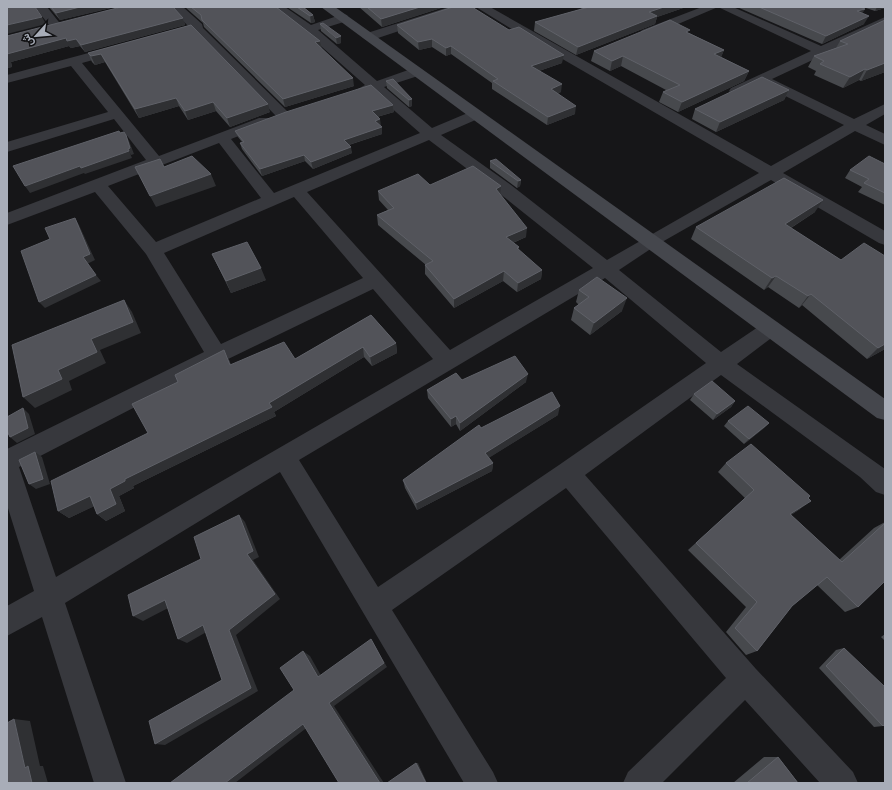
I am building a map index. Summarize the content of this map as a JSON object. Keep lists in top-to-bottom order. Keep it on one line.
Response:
{"north":"bottom left"}
